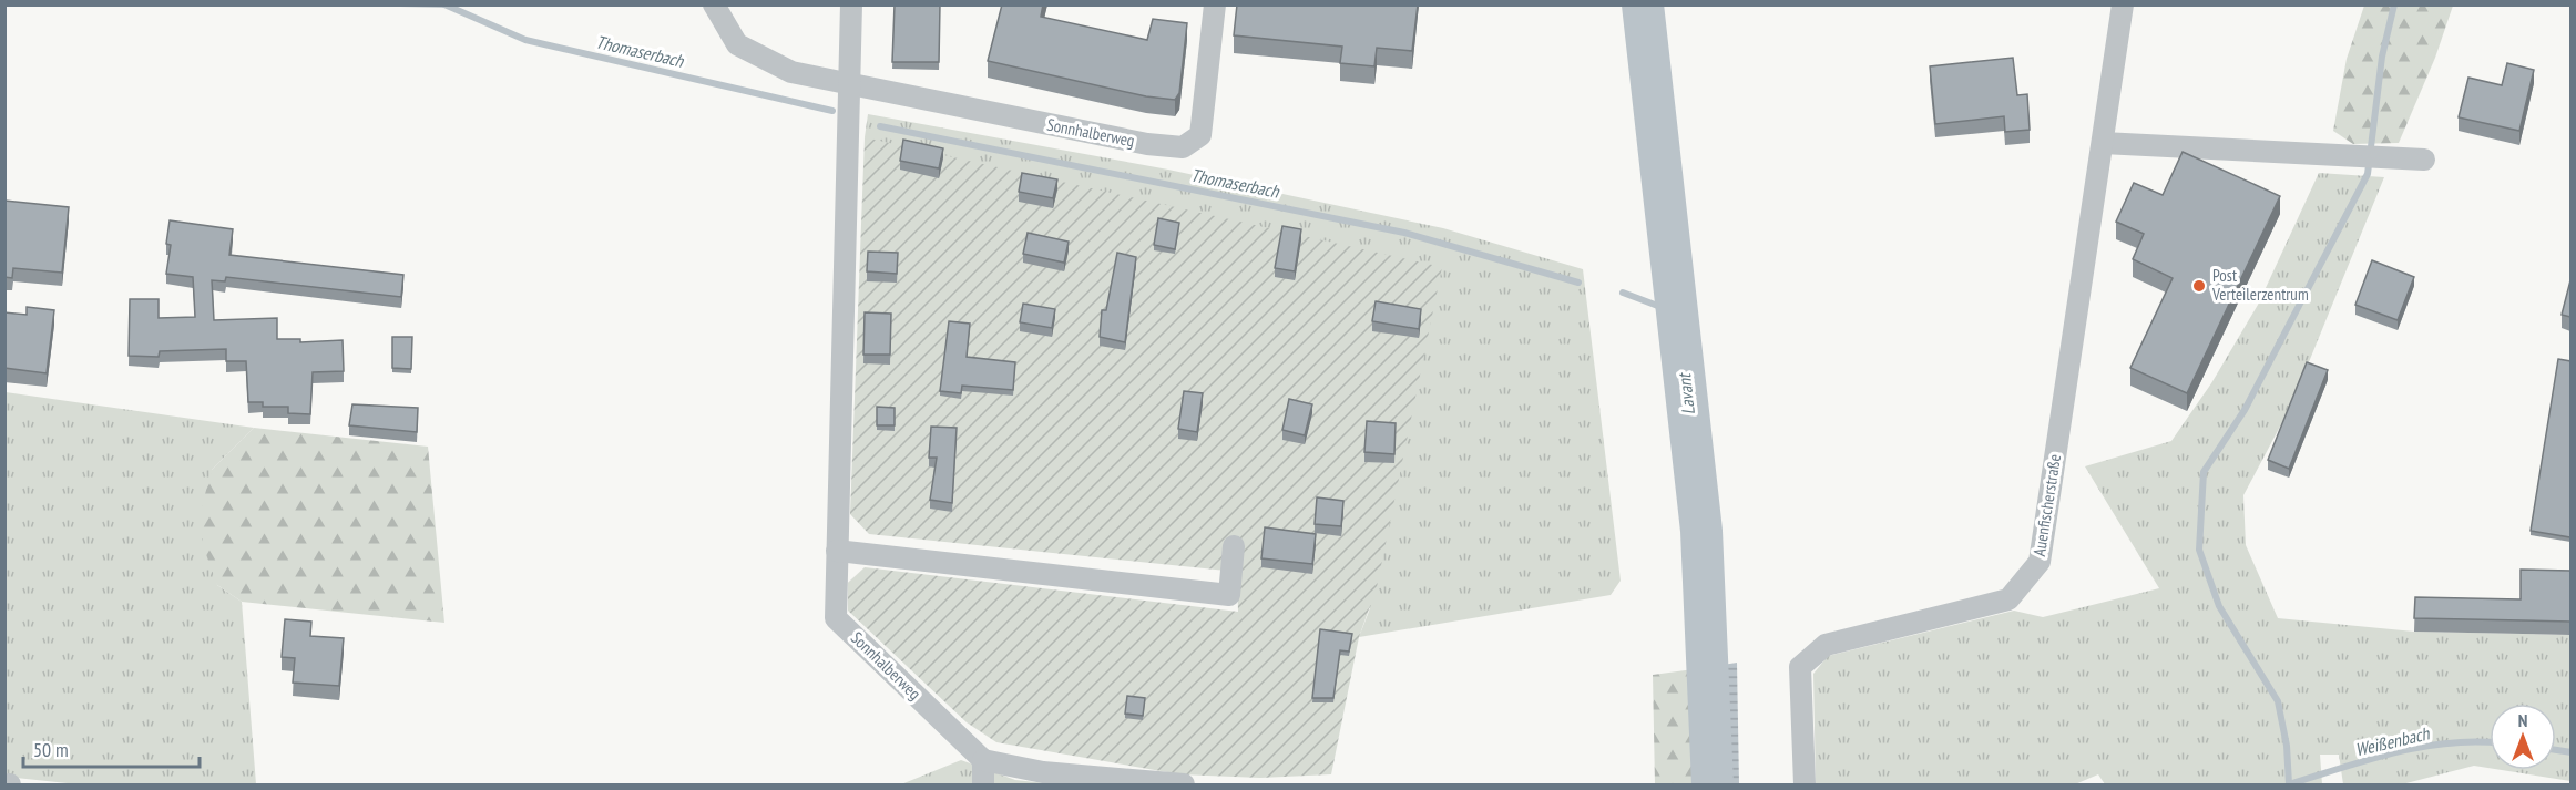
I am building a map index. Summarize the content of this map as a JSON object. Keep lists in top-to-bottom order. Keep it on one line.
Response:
{"streets":{"street":["Sonnhalberweg","Auenfischerstraße"]},"water":["Thomaserbach","Lavant","Weißenbach"],"places":["Post Verteilerzentrum"],"scale_bar":"50 m","north":"top"}
